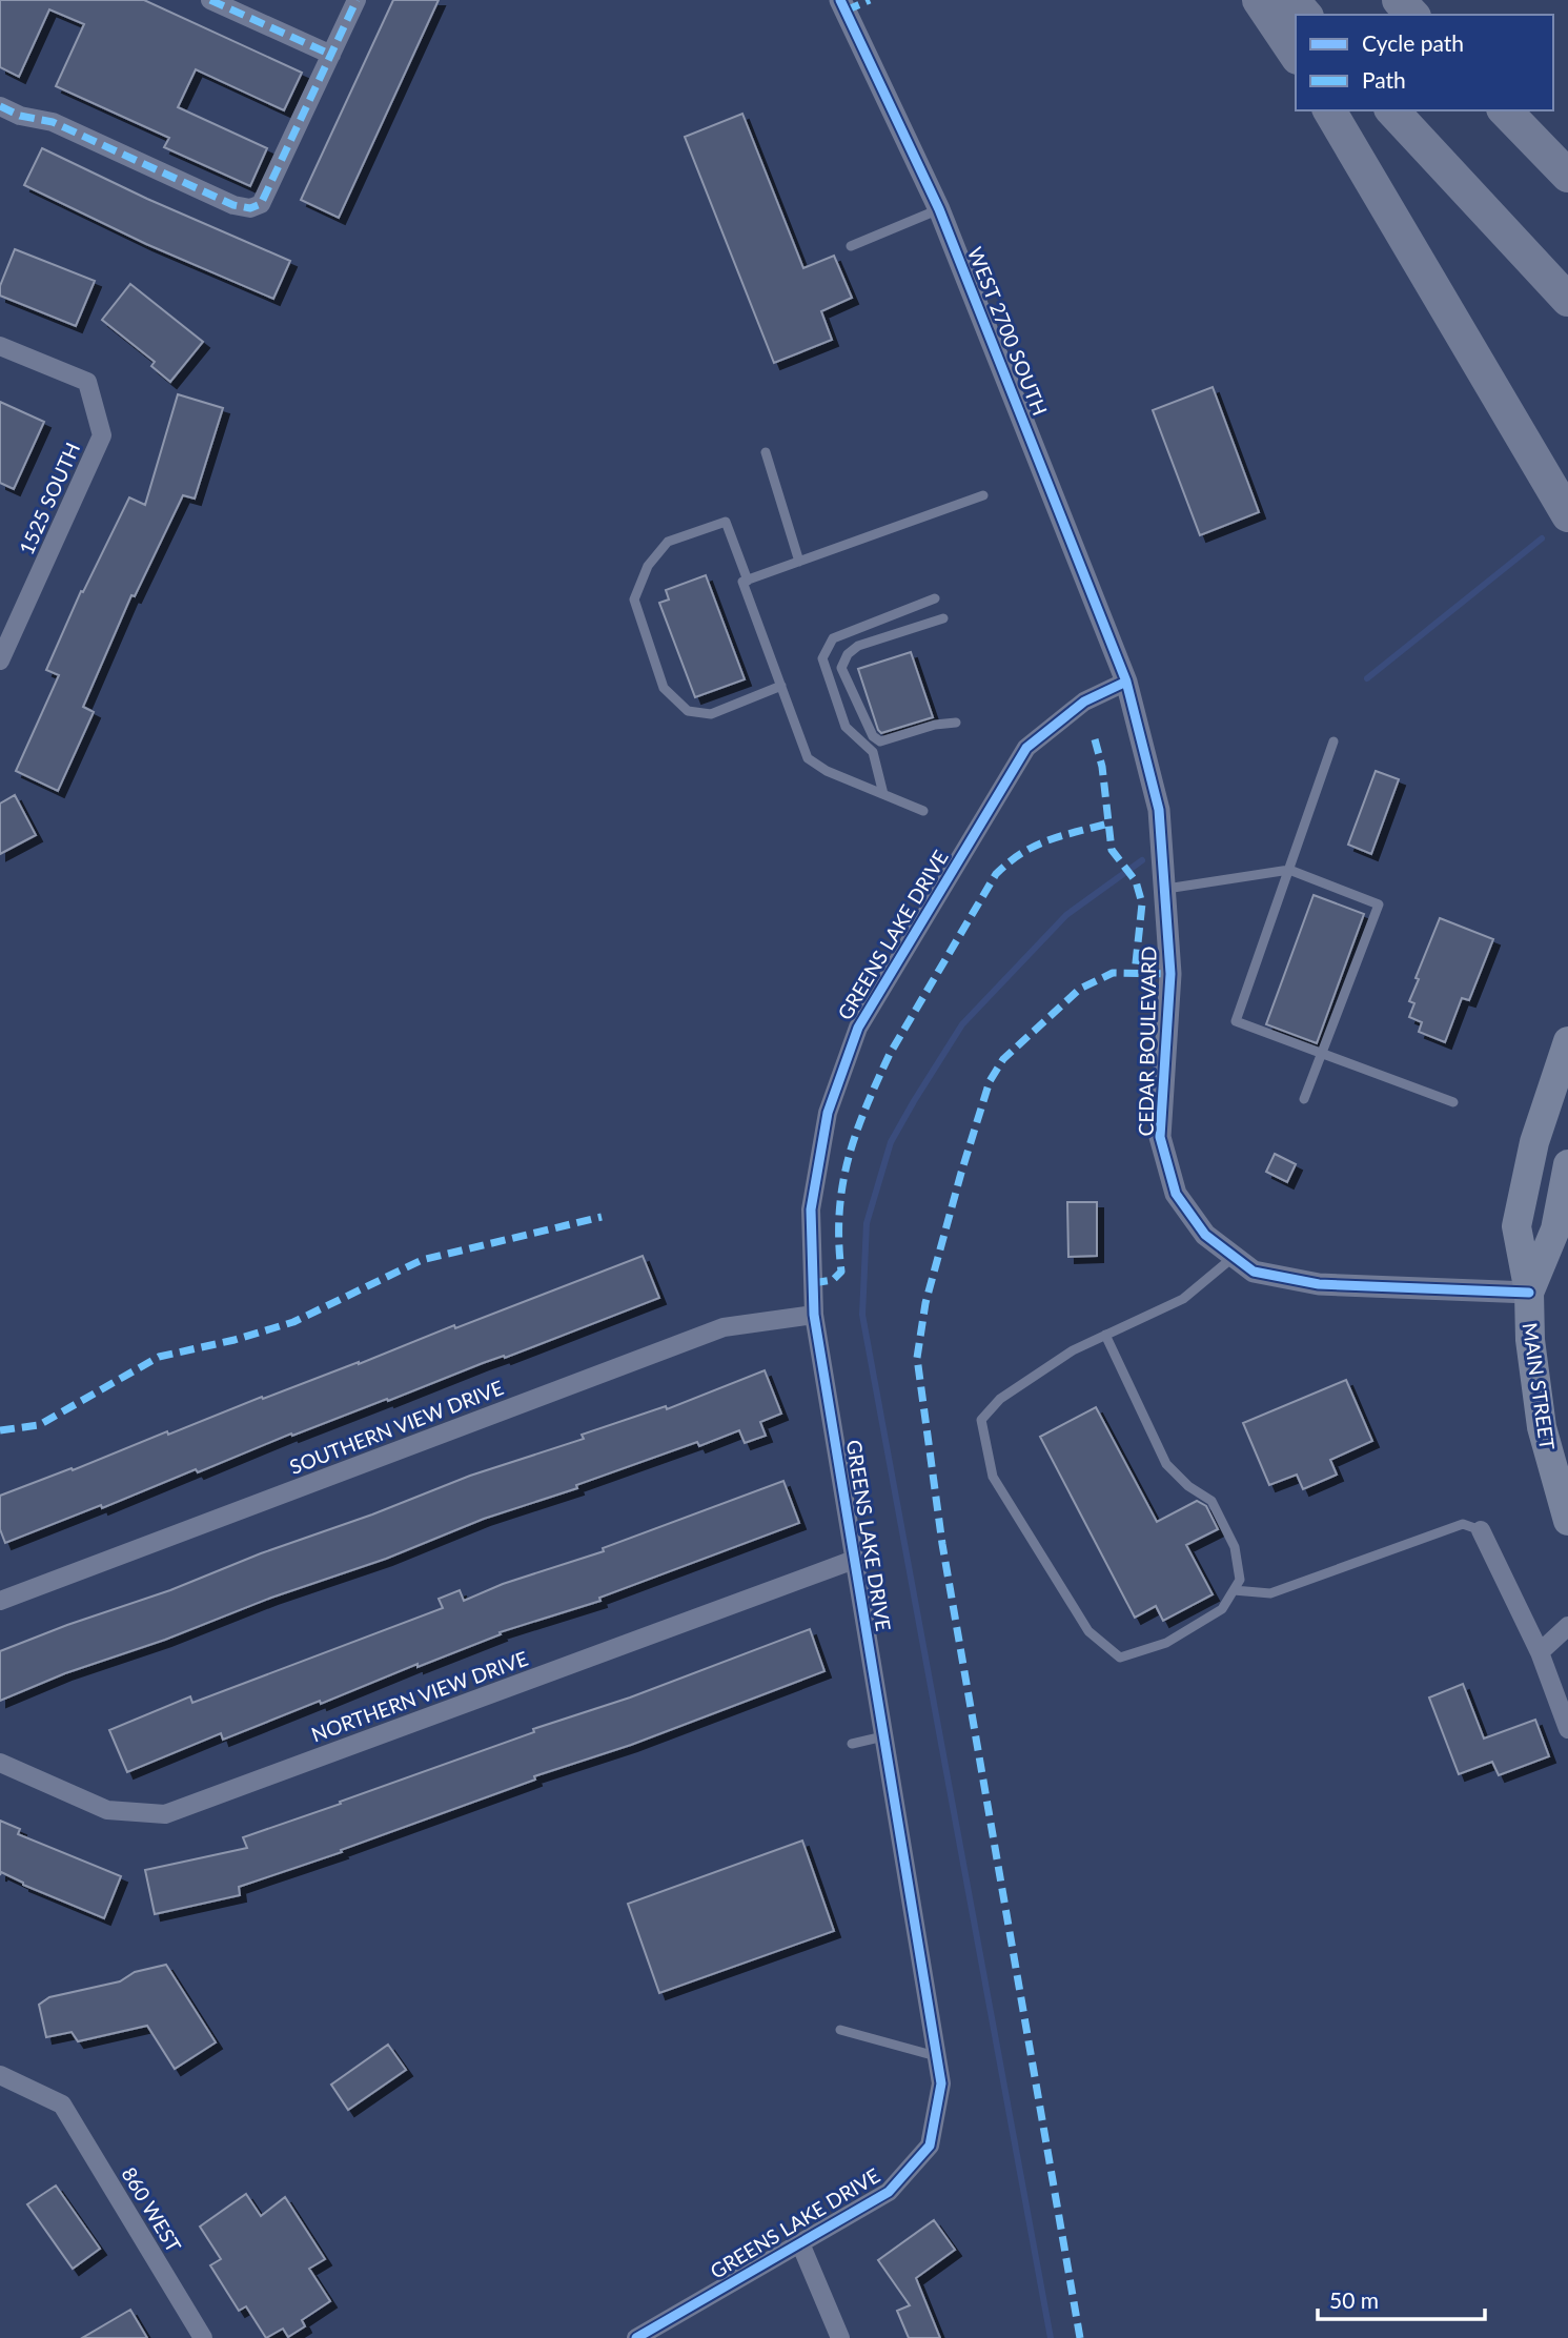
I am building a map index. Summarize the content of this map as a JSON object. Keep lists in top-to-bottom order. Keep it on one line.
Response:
{"streets":{"main road":["MAIN STREET"],"street":["WEST 2700 SOUTH","1525 SOUTH","GREENS LAKE DRIVE","CEDAR BOULEVARD","SOUTHERN VIEW DRIVE","NORTHERN VIEW DRIVE","860 WEST"]},"crossings":[["WEST 2700 SOUTH","GREENS LAKE DRIVE"],["WEST 2700 SOUTH","CEDAR BOULEVARD"],["GREENS LAKE DRIVE","CEDAR BOULEVARD"],["GREENS LAKE DRIVE","SOUTHERN VIEW DRIVE"],["GREENS LAKE DRIVE","NORTHERN VIEW DRIVE"],["CEDAR BOULEVARD","MAIN STREET"]],"legend":["Cycle path","Path"],"scale_bar":"50 m"}
